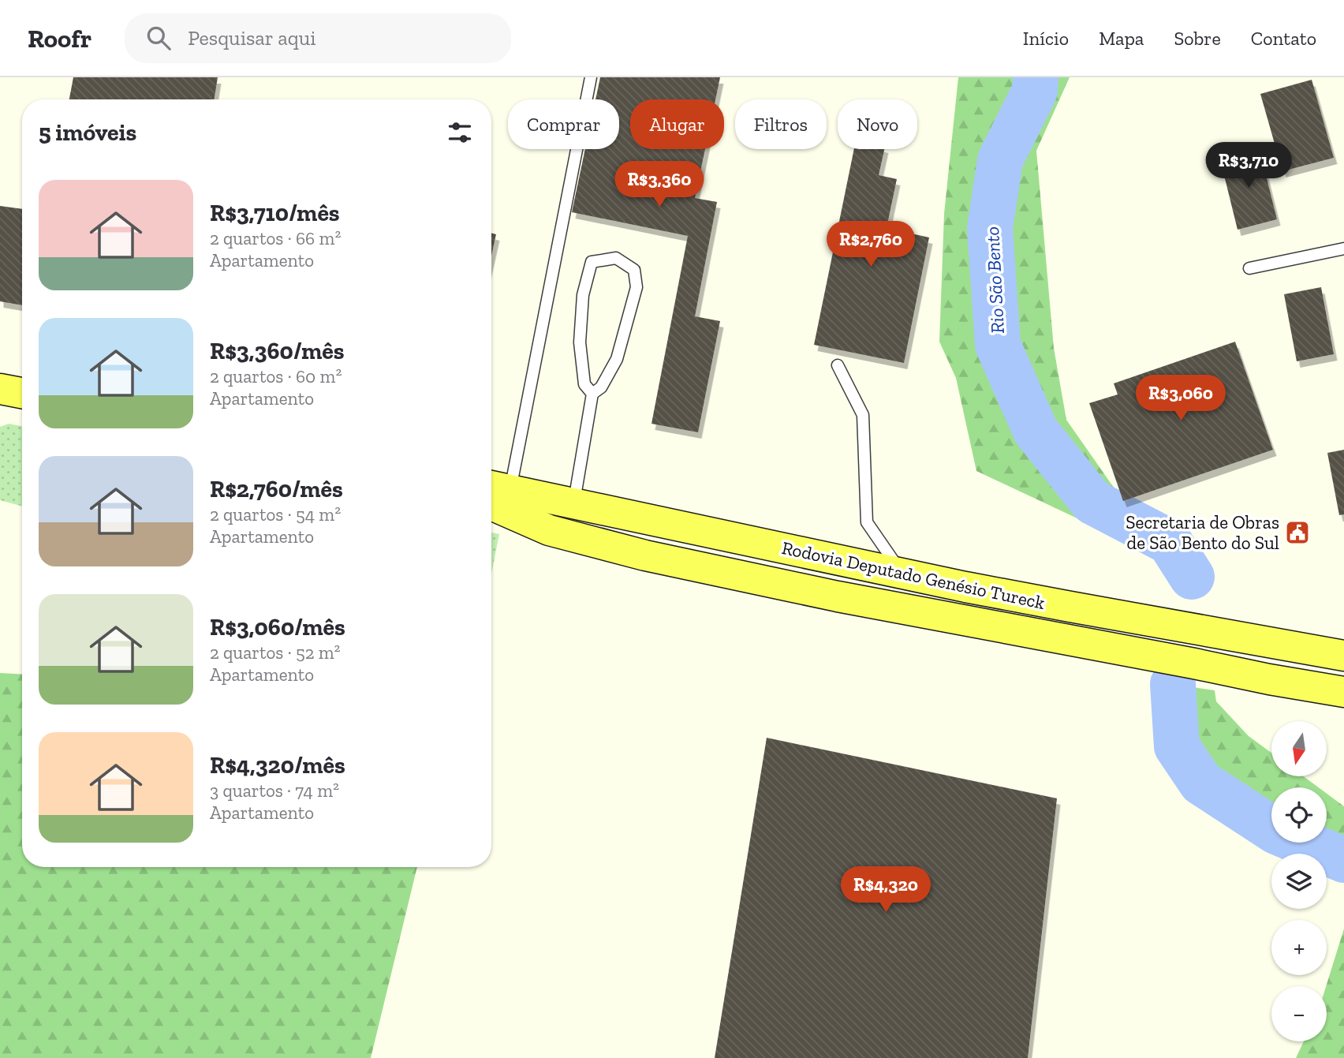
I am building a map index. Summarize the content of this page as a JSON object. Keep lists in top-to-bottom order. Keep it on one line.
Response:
{"streets":{"main road":["Rodovia Deputado Genésio Tureck"]},"water":["Rio São Bento"],"places":{"public building":["Secretaria de Obras de São Bento do Sul"]},"north":"bottom","page":{"header":"Roofr","search":"Pesquisar aqui","nav":["Início","Mapa","Sobre","Contato"],"chip":["Comprar","Alugar","Filtros","Novo"],"heading":"5 imóveis","price":["R$3,710","R$3,360","R$2,760","R$3,060","R$4,320"],"list":[{"name":"R$3,710/mês","note":"2 quartos · 66 m² · Apartamento"},{"name":"R$3,360/mês","note":"2 quartos · 60 m² · Apartamento"},{"name":"R$2,760/mês","note":"2 quartos · 54 m² · Apartamento"},{"name":"R$3,060/mês","note":"2 quartos · 52 m² · Apartamento"},{"name":"R$4,320/mês","note":"3 quartos · 74 m² · Apartamento"}],"map_buttons":["+","−"]}}
